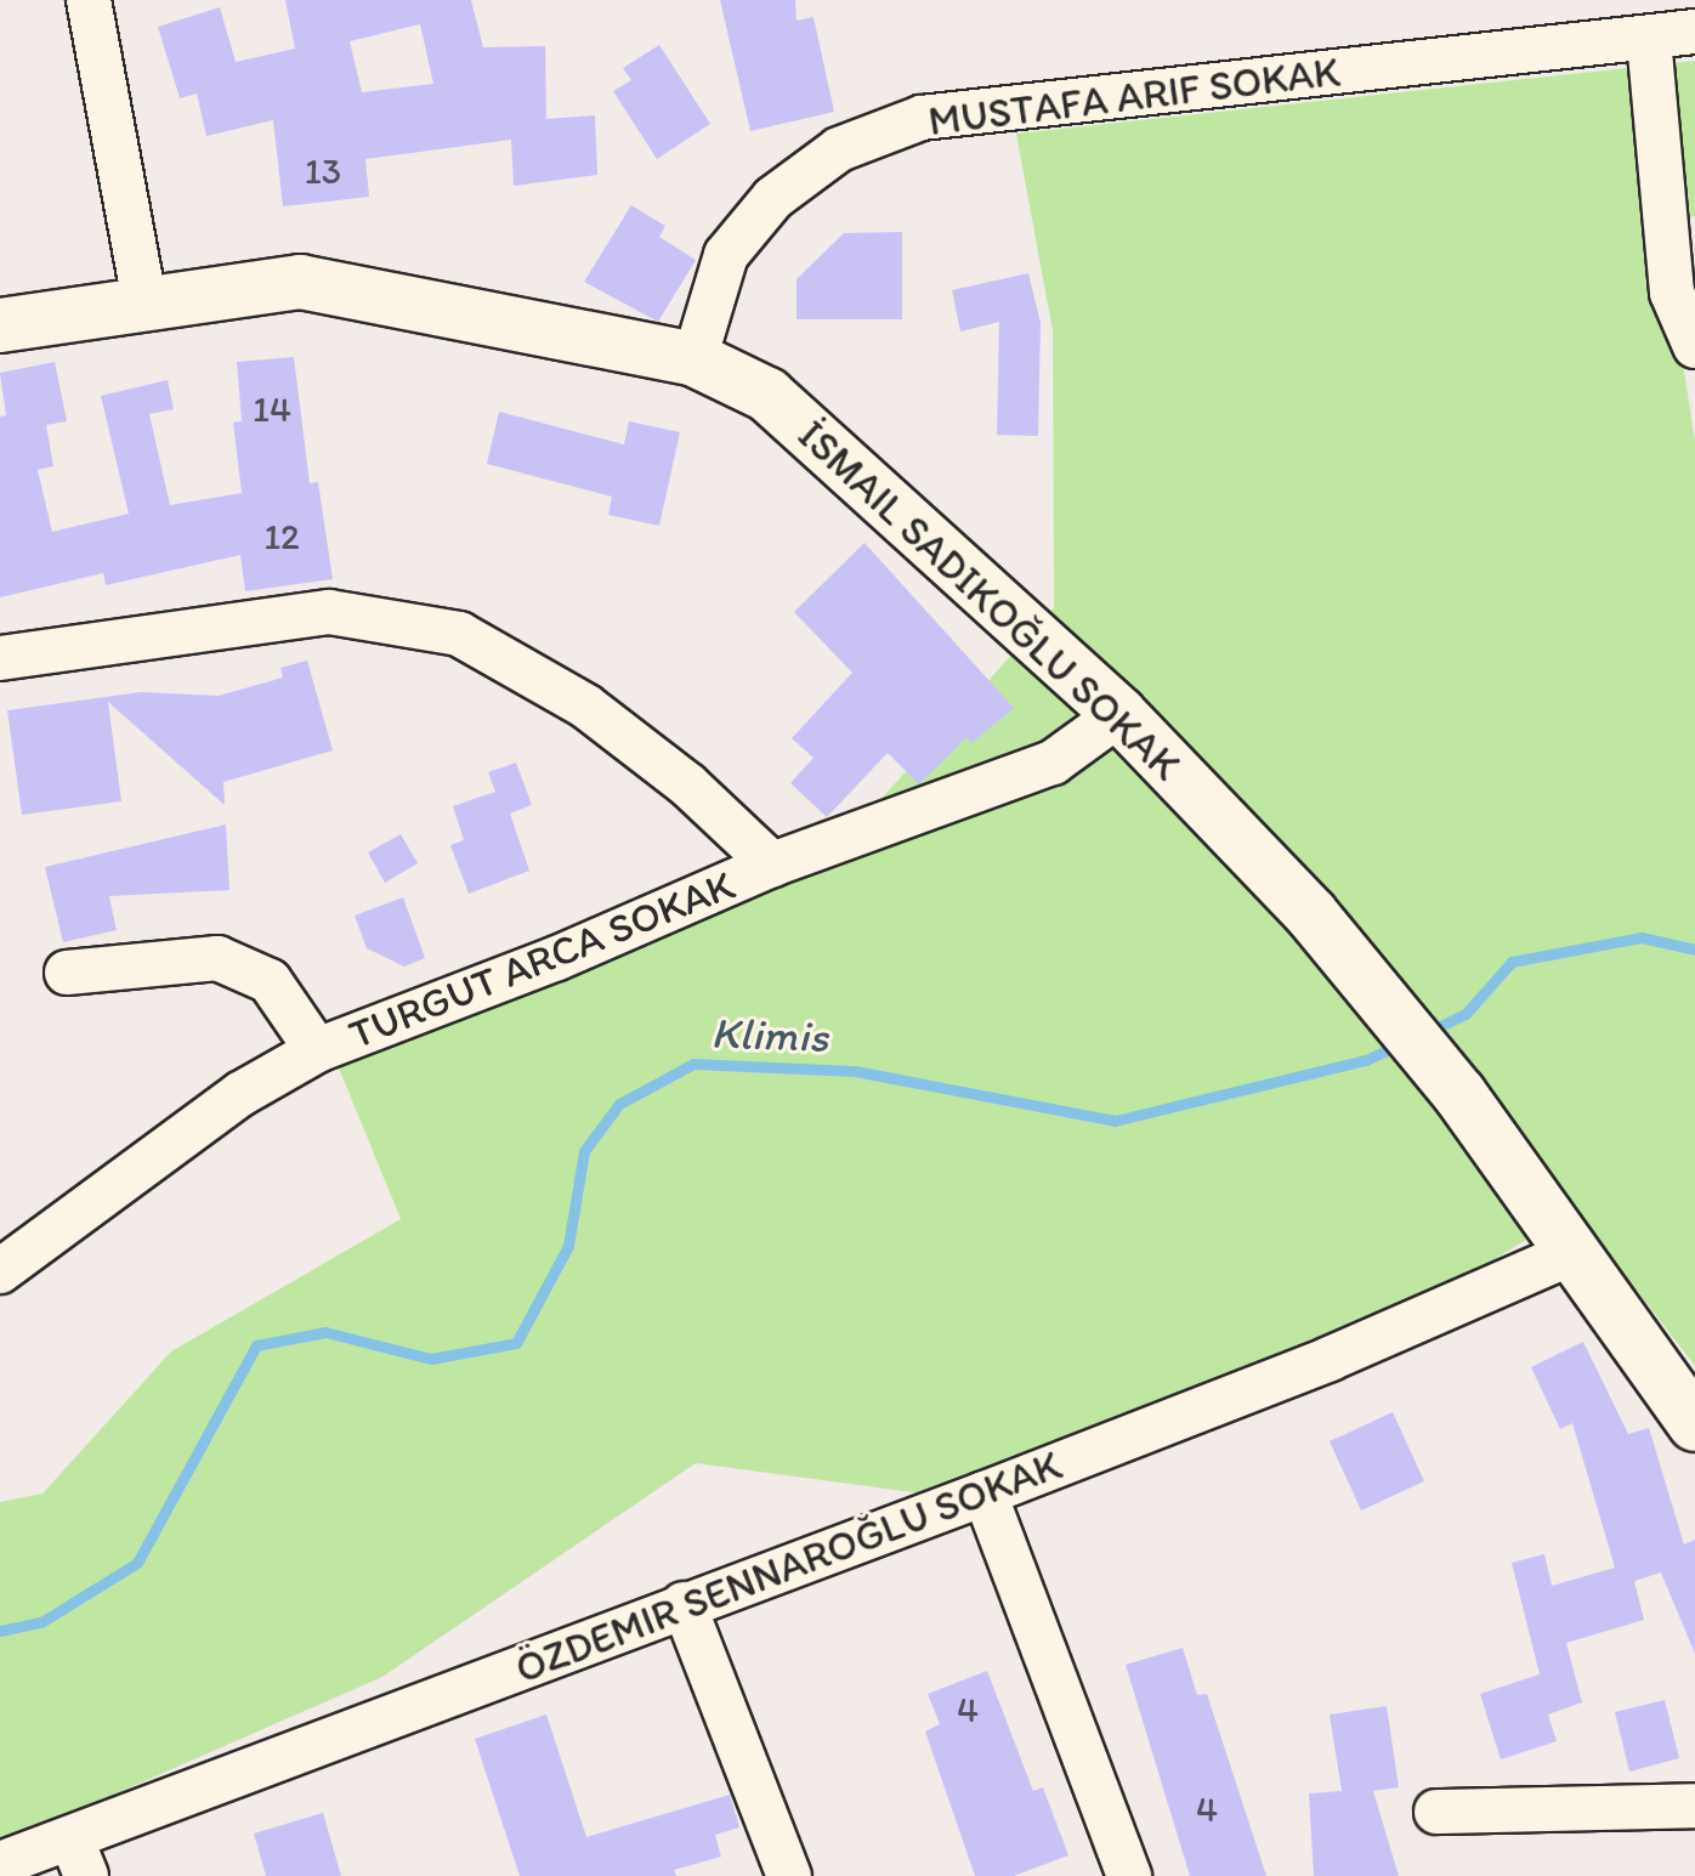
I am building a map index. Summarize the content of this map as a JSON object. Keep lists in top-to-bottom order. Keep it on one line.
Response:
{"streets":{"street":["MUSTAFA ARIF SOKAK","TURGUT ARCA SOKAK","ÖZDEMIR SENNAROĞLU SOKAK"]},"water":["Klimis"],"house_numbers":["13","14","12","4","4"]}
